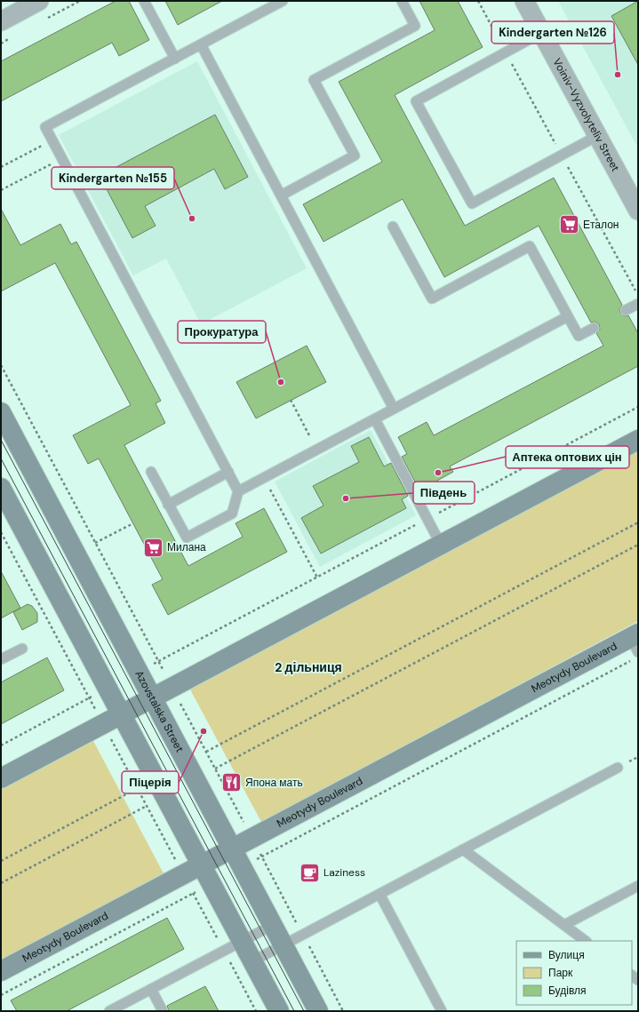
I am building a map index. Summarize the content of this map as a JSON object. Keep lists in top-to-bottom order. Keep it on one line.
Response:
{"streets":{"street":["Voiniv-Vyzvolyteliv Street","Meotydy Boulevard","Azovstalska Street"]},"crossings":[["Meotydy Boulevard","Azovstalska Street"]],"districts":["2 дільниця"],"places":{"other":["Kindergarten №126","Kindergarten №155","Прокуратура","Аптека оптових цін","Південь","Піцерія"],"supermarket":["Еталон","Милана"],"restaurant":["Япона мать"],"cafe":["Laziness"]},"legend":["Вулиця","Парк","Будівля"]}
